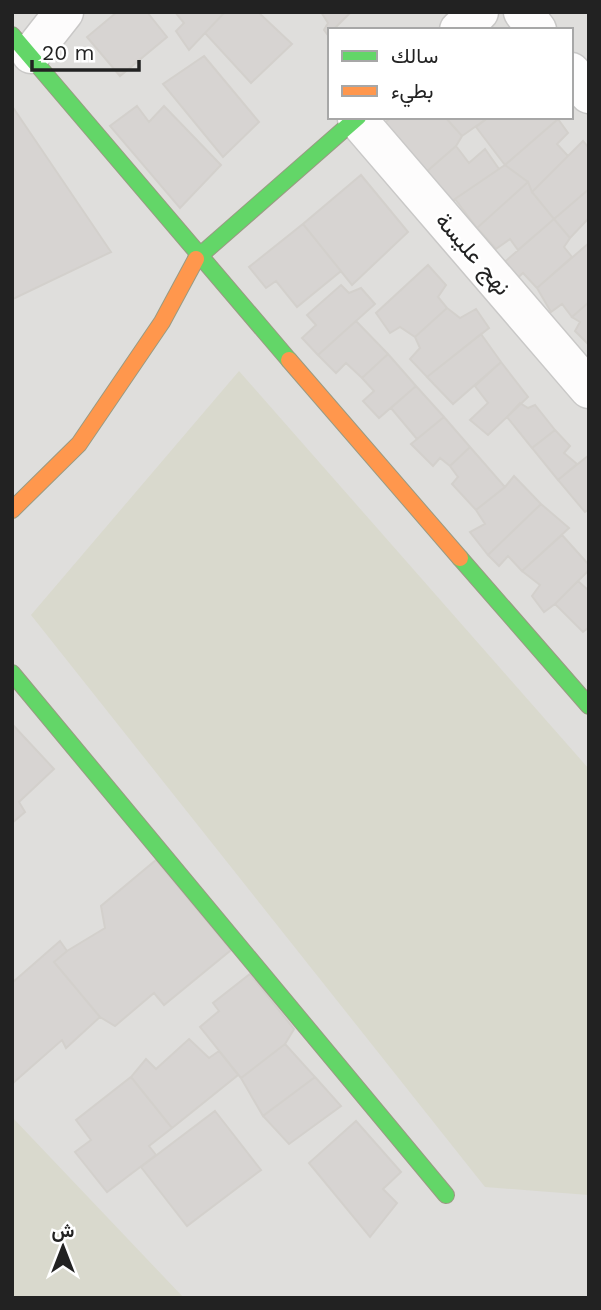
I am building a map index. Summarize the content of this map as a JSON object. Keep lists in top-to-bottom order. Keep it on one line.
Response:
{"streets":{"street":["نهج عليسة"]},"legend":["سالك","بطيء"],"scale_bar":"20 m","north":"top"}
